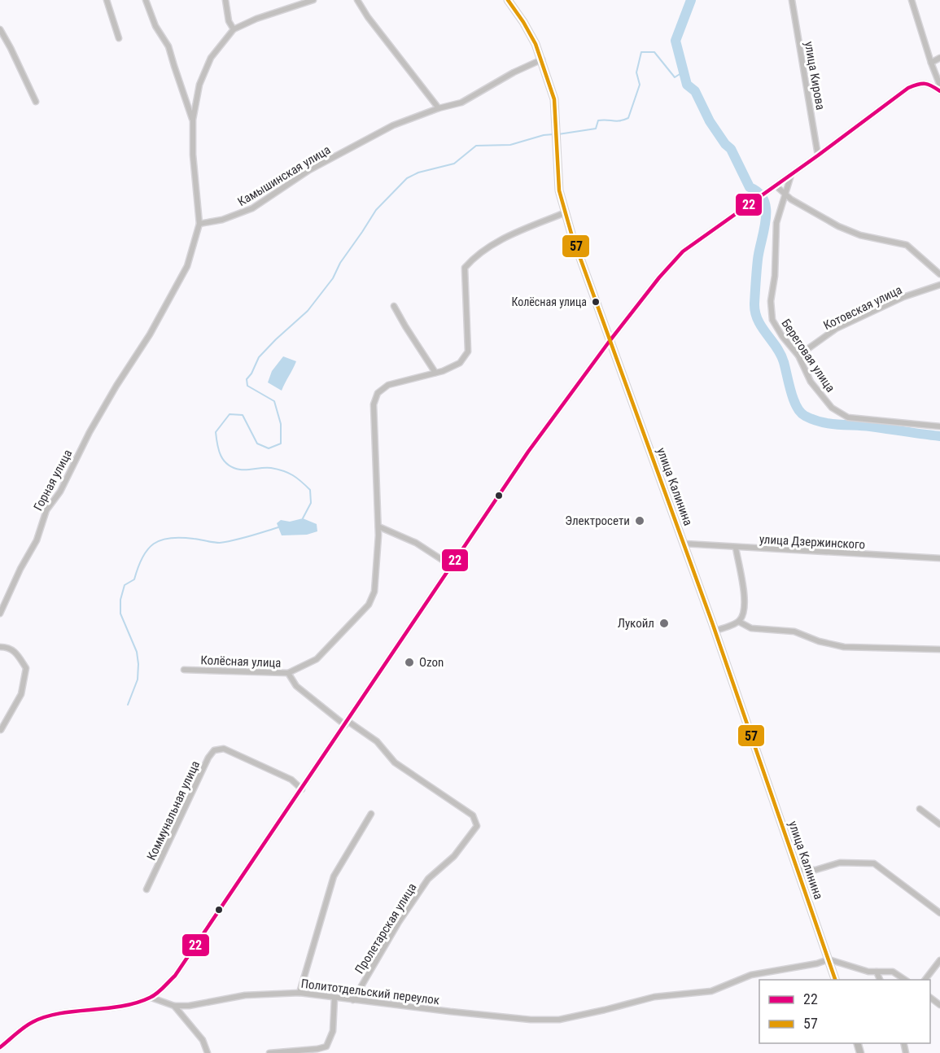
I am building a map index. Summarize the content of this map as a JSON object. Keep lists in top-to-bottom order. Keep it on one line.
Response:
{"streets":{"main road":["улица Калинина"],"street":["улица Кирова","Камышинская улица","Котовская улица","Береговая улица","Горная улица","улица Дзержинского","Колёсная улица","Коммунальная улица","Пролетарская улица","Политотдельский переулок"]},"crossings":[["Камышинская улица","Горная улица"],["Камышинская улица","улица Калинина"],["Котовская улица","Береговая улица"],["улица Калинина","улица Дзержинского"],["улица Калинина","Колёсная улица"],["улица Калинина","Политотдельский переулок"],["Пролетарская улица","Политотдельский переулок"]],"places":["Колёсная улица","Электросети","Лукойл","Ozon"],"lines":["transit line 57","transit line 22"],"legend":["22","57"]}
